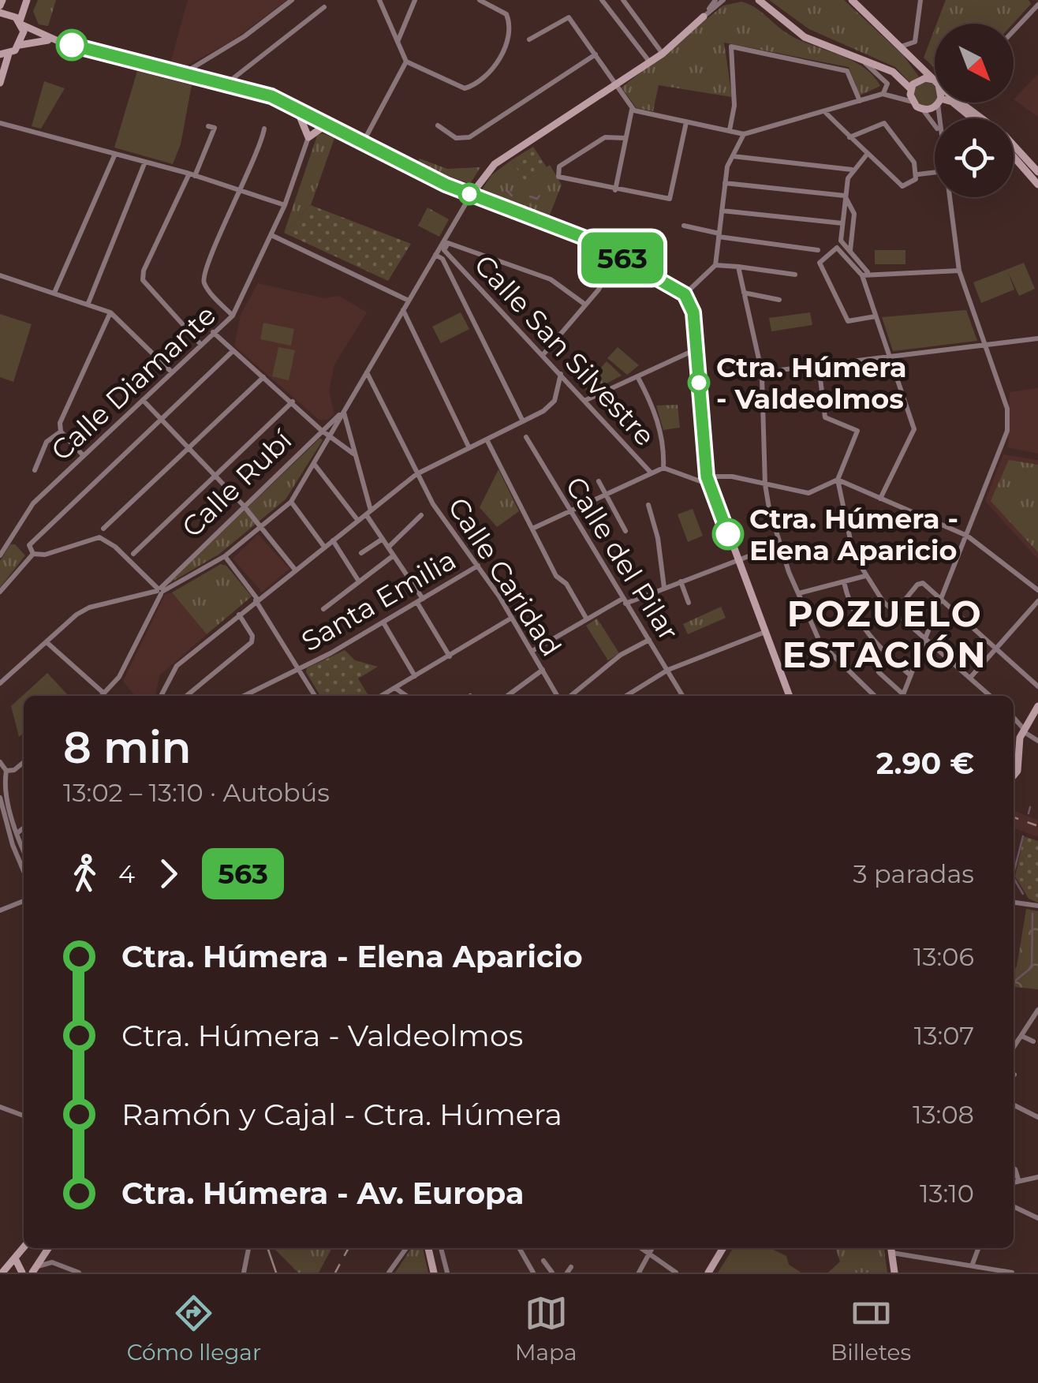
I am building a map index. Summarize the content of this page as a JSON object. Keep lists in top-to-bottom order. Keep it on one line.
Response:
{"streets":{"street":["Calle San Silvestre","Calle Diamante","Calle Rubí","Calle del Pilar","Calle Caridad","Santa Emilia"]},"crossings":[["Calle Caridad","Santa Emilia"]],"districts":["POZUELO ESTACIÓN"],"places":["Ctra. Húmera - Valdeolmos","Ctra. Húmera - Elena Aparicio"],"lines":["bus line 563"],"north":"bottom right","page":{"on_map":"563","heading":["8 min","13:02 – 13:10 · Autobús","2.90 €"],"legs":["4","563","3 paradas"],"list":[{"name":"Ctra. Húmera - Elena Aparicio","value":"13:06"},{"name":"Ctra. Húmera - Valdeolmos","value":"13:07"},{"name":"Ramón y Cajal - Ctra. Húmera","value":"13:08"},{"name":"Ctra. Húmera - Av. Europa","value":"13:10"}],"tabs":["Cómo llegar","Mapa","Billetes"]}}
